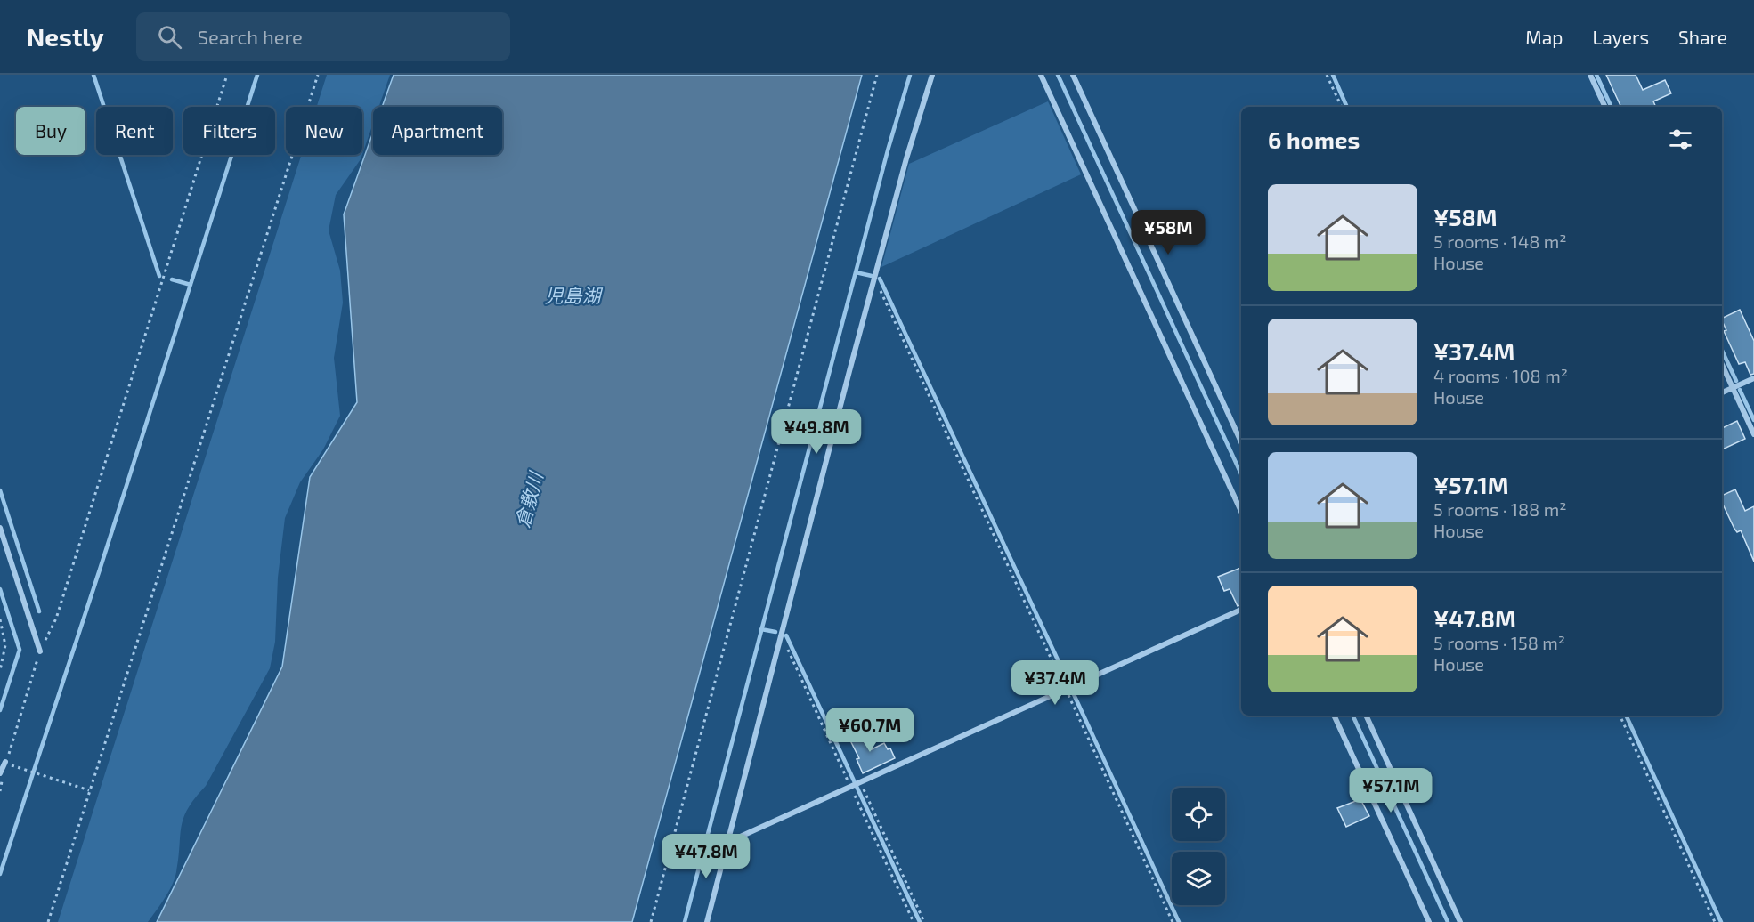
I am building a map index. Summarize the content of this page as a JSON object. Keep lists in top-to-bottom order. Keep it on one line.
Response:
{"water":["児島湖","倉敷川"],"page":{"header":"Nestly","search":"Search here","nav":["Map","Layers","Share"],"chip":["Buy","Rent","Filters","New","Apartment"],"heading":"6 homes","list":[{"name":"¥58M","note":"5 rooms · 148 m² · House"},{"name":"¥37.4M","note":"4 rooms · 108 m² · House"},{"name":"¥57.1M","note":"5 rooms · 188 m² · House"},{"name":"¥47.8M","note":"5 rooms · 158 m² · House"}],"price":["¥58M","¥49.8M","¥37.4M","¥60.7M","¥57.1M","¥47.8M"]}}
